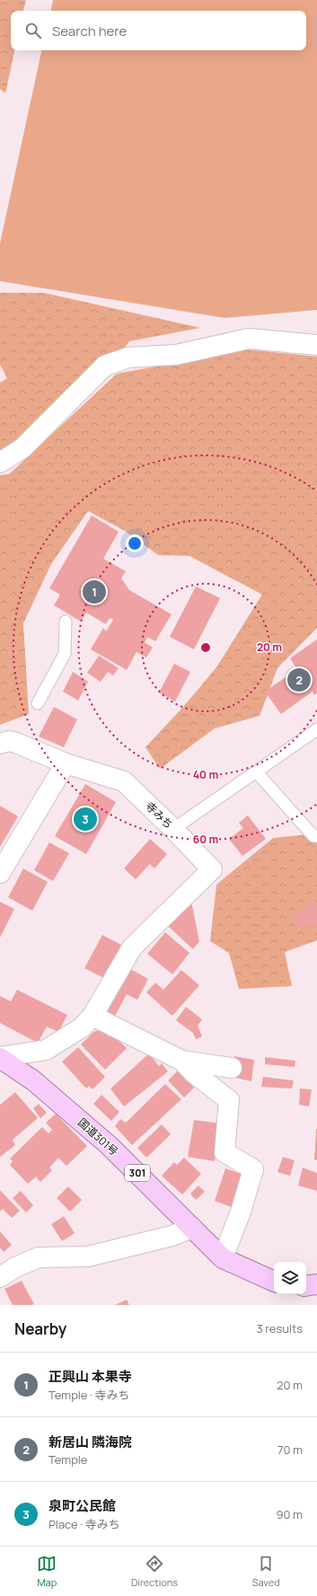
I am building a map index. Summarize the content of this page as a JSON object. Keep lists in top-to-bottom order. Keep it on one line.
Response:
{"streets":{"highway":["国道301号","301"],"street":["寺みち"]},"page":{"search":"Search here","pins":["1","2","3"],"heading":["Nearby","3 results"],"list":[{"mark":"1","name":"正興山 本果寺","note":"Temple · 寺みち","value":"20 m"},{"mark":"2","name":"新居山 隣海院","note":"Temple","value":"70 m"},{"mark":"3","name":"泉町公民館","note":"Place · 寺みち","value":"90 m"}],"nav":["Map","Directions","Saved"]},"rings":["20 m","40 m","60 m"]}
